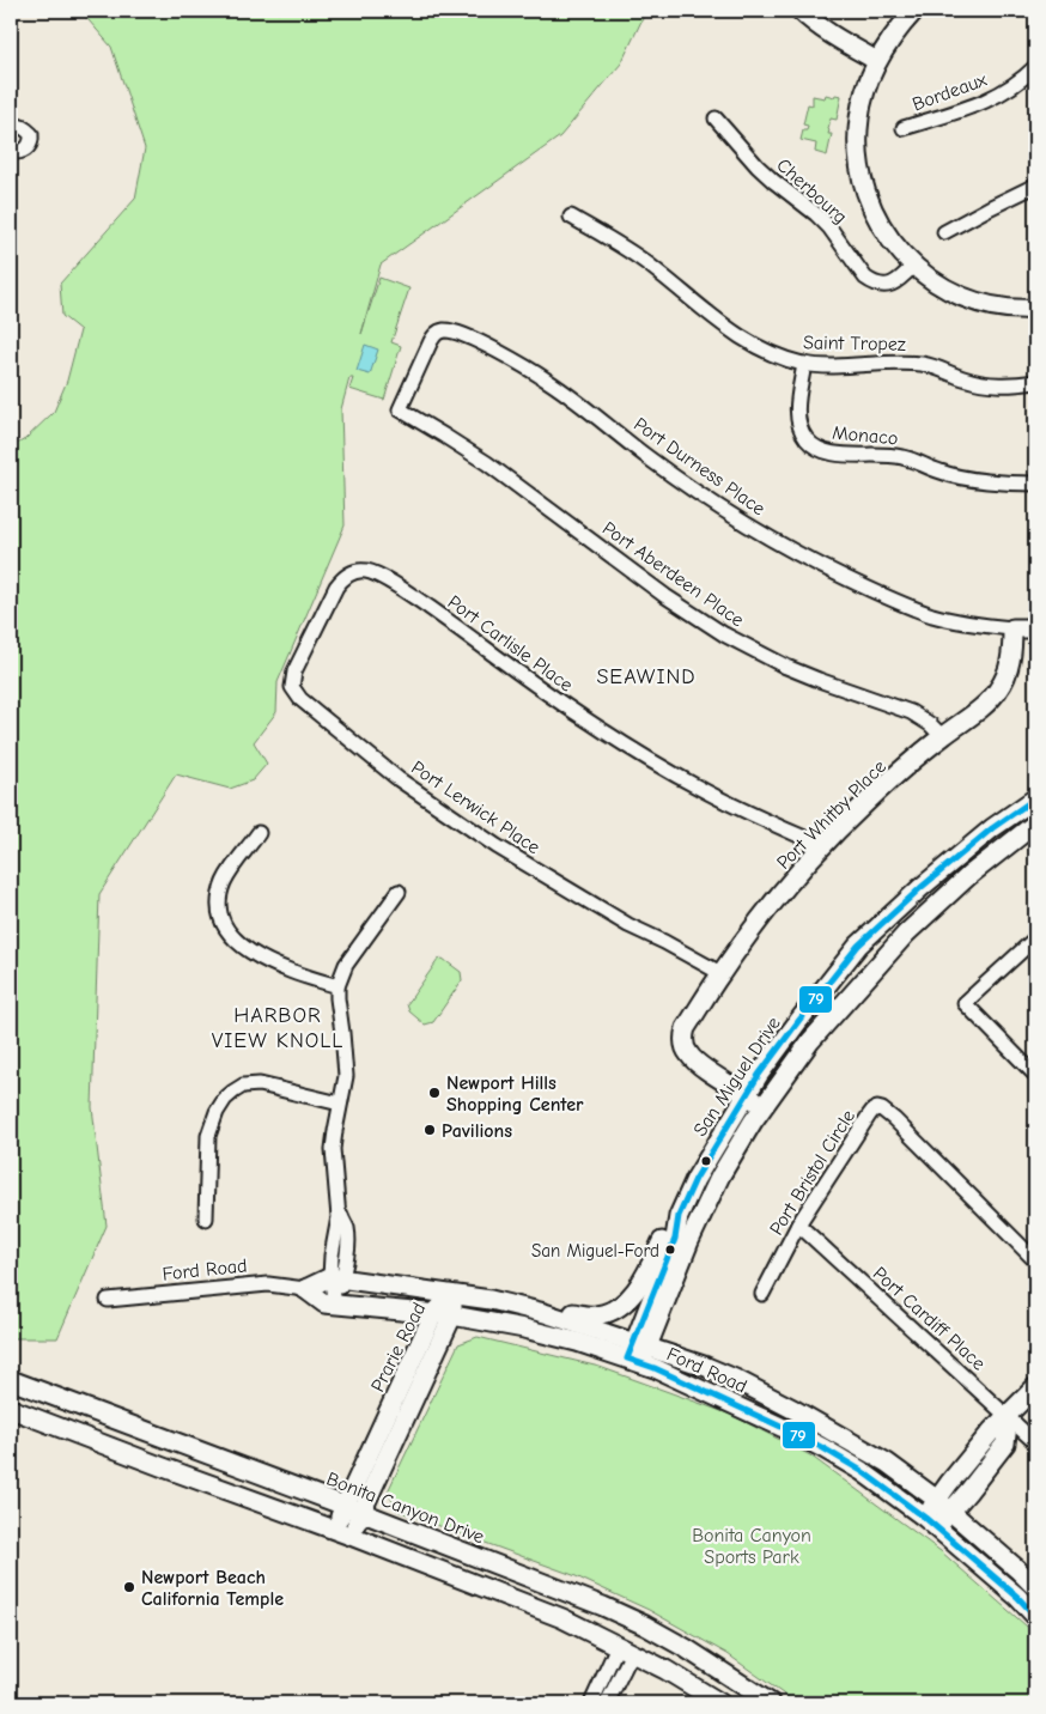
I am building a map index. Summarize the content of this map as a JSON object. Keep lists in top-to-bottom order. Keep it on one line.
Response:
{"streets":{"main road":["Port Durness Place","Port Whitby Place","San Miguel Drive","Ford Road","Prarie Road","Bonita Canyon Drive"],"street":["Bordeaux","Cherbourg","Saint Tropez","Monaco","Port Aberdeen Place","Port Carlisle Place","Port Lerwick Place","Port Bristol Circle","Port Cardiff Place"]},"crossings":[["Saint Tropez","Monaco"],["Port Durness Place","Port Aberdeen Place"],["Port Durness Place","Port Whitby Place"],["Port Aberdeen Place","Port Whitby Place"],["Port Carlisle Place","Port Lerwick Place"],["Port Carlisle Place","Port Whitby Place"],["Port Lerwick Place","Port Whitby Place"],["Port Whitby Place","San Miguel Drive"],["San Miguel Drive","Ford Road"],["Port Bristol Circle","Port Cardiff Place"],["Ford Road","Prarie Road"],["Prarie Road","Bonita Canyon Drive"]],"districts":["SEAWIND","HARBOR VIEW KNOLL"],"parks":["Bonita Canyon Sports Park"],"places":["Newport Hills Shopping Center","Pavilions","San Miguel-Ford","Newport Beach California Temple"],"lines":["transit line 79"]}
